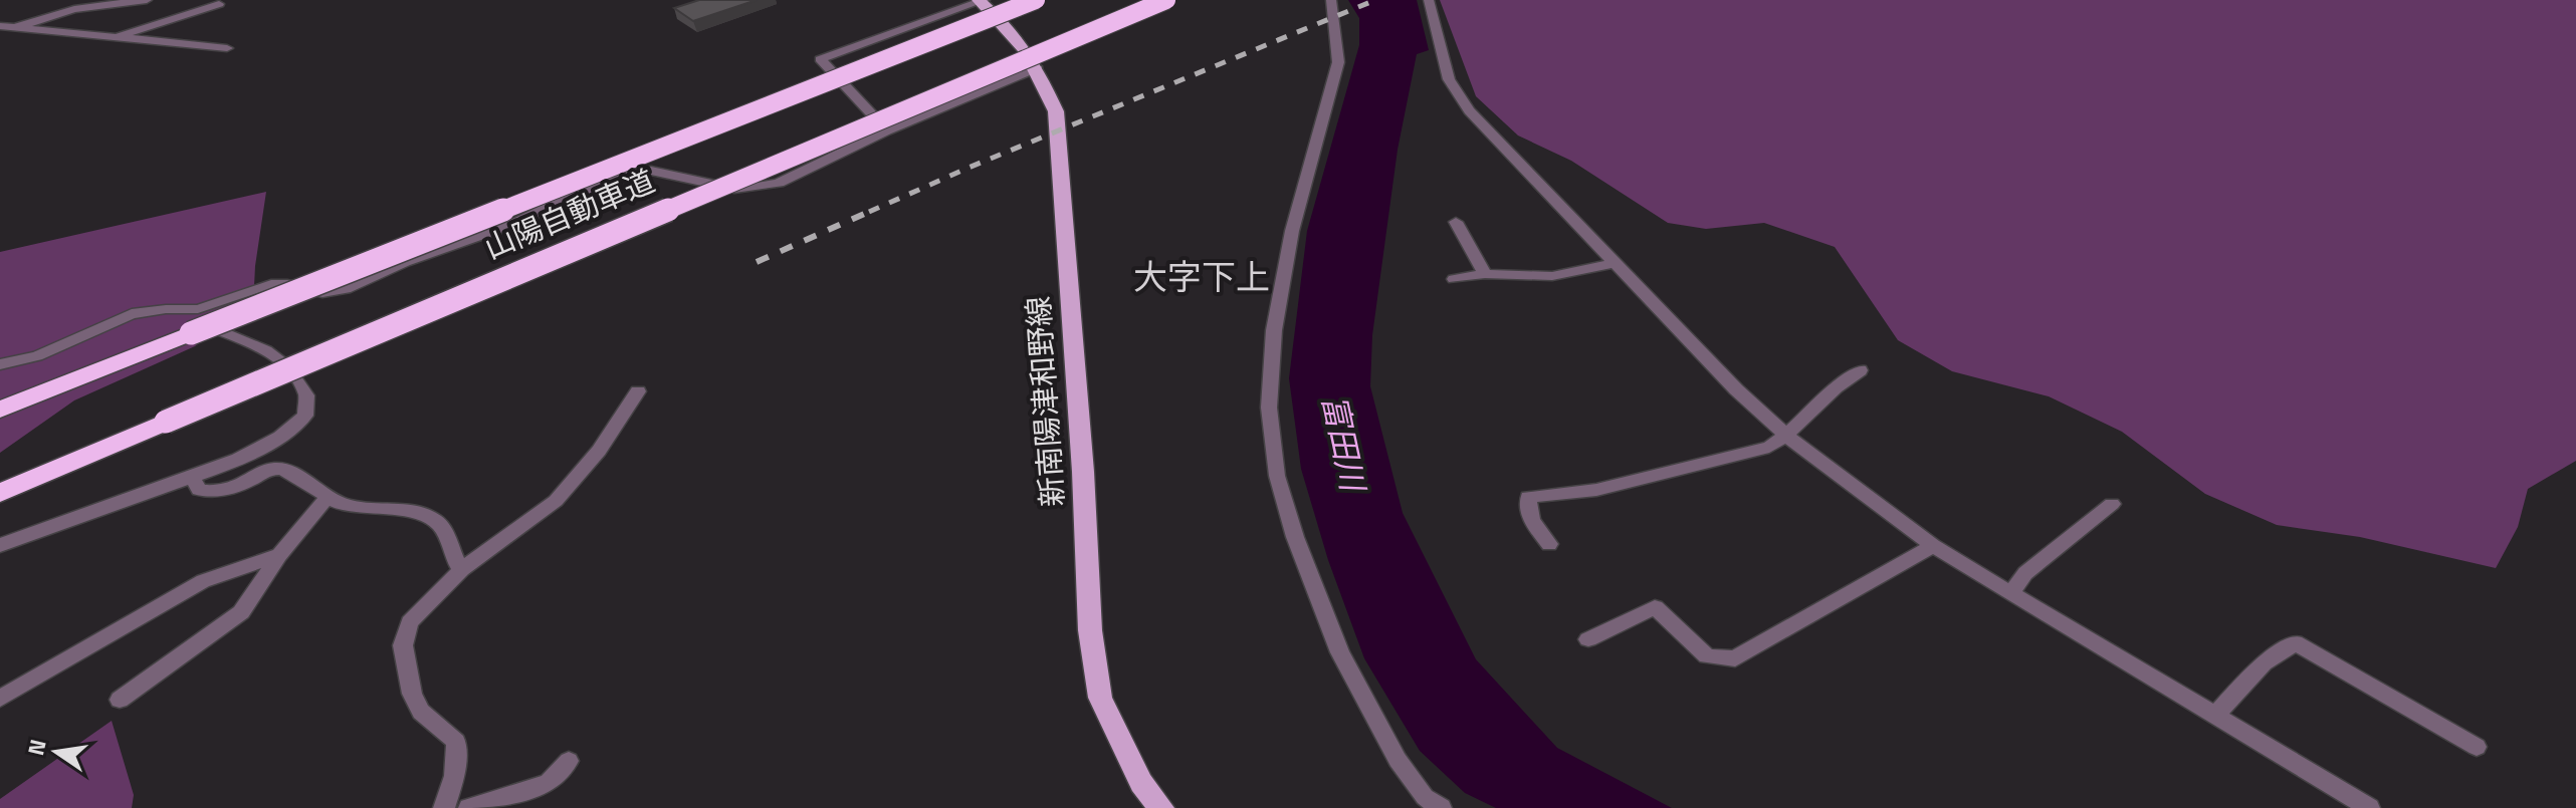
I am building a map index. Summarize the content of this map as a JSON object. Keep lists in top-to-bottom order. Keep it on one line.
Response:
{"streets":{"highway":["山陽自動車道"],"main road":["新南陽津和野線"]},"districts":["大字下上"],"water":["富田川"],"north":"left"}
